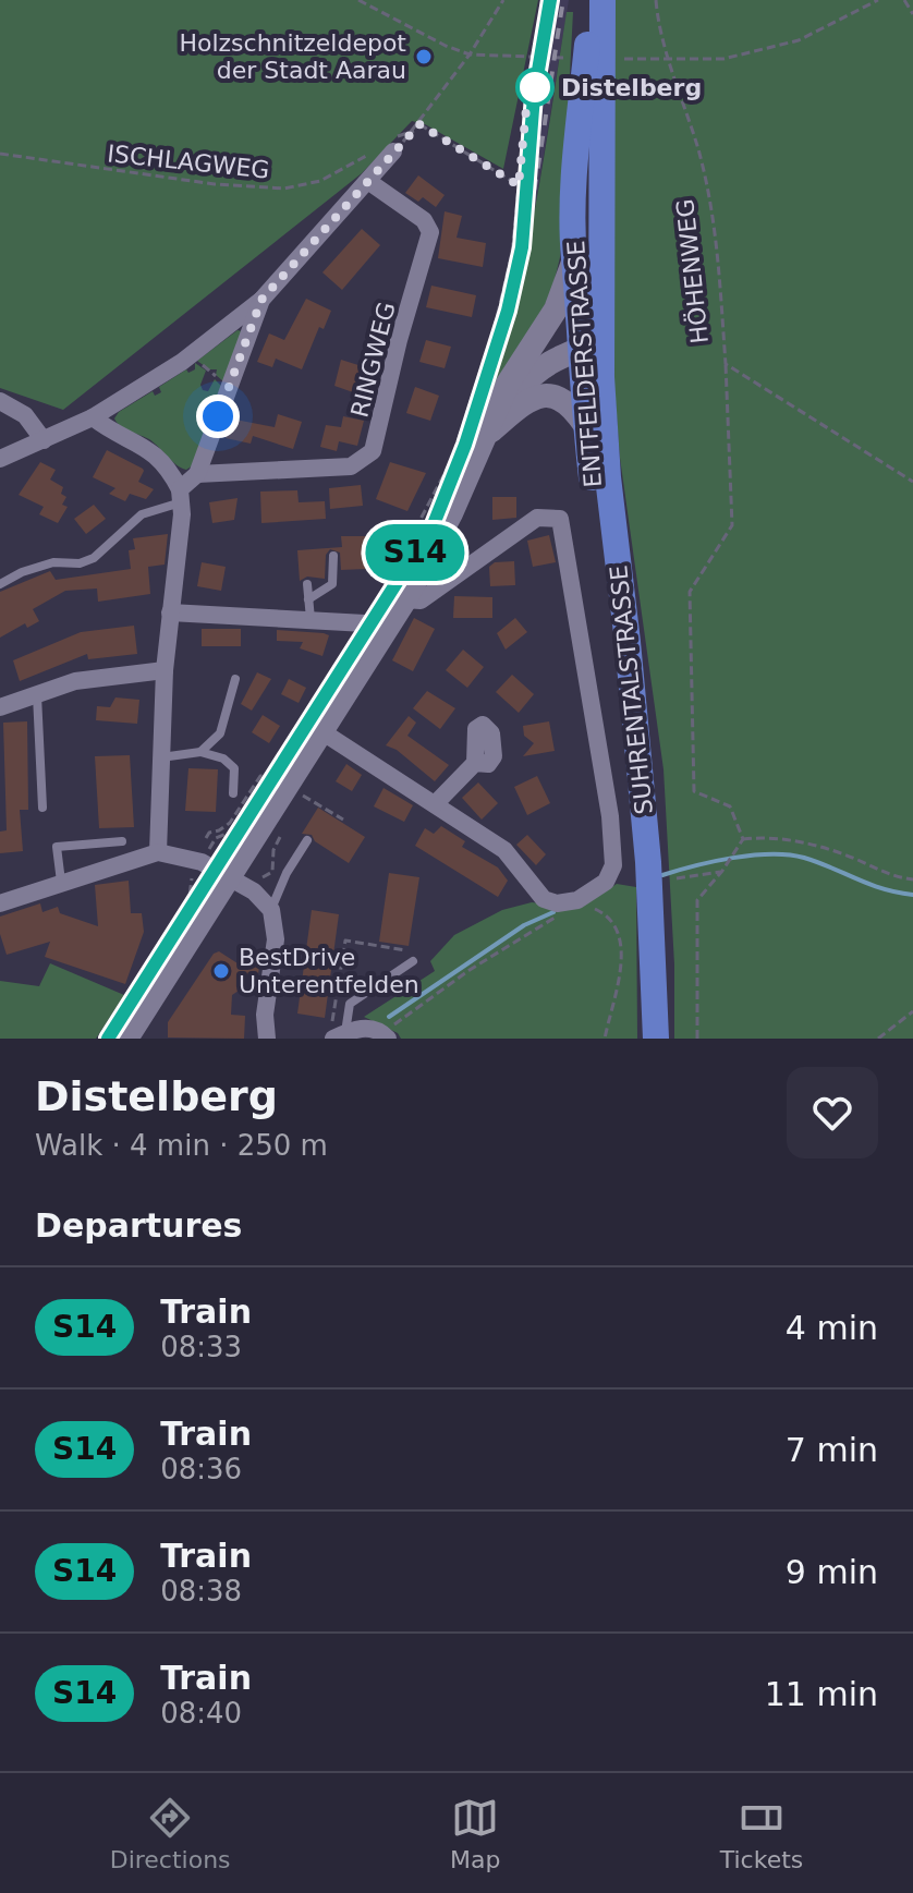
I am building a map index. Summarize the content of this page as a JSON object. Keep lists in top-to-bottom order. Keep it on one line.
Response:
{"streets":{"main road":["ENTFELDERSTRASSE","SUHRENTALSTRASSE"],"street":["RINGWEG"],"path":["ISCHLAGWEG","HÖHENWEG"]},"crossings":[["ENTFELDERSTRASSE","SUHRENTALSTRASSE"]],"places":["Holzschnitzeldepot der Stadt Aarau","Distelberg","BestDrive Unterentfelden"],"page":{"on_map":"S14","heading":[["Distelberg","Walk · 4 min · 250 m"],"Departures"],"list":[{"mark":"S14","name":"Train","note":"08:33","value":"4 min"},{"mark":"S14","name":"Train","note":"08:36","value":"7 min"},{"mark":"S14","name":"Train","note":"08:38","value":"9 min"},{"mark":"S14","name":"Train","note":"08:40","value":"11 min"}],"tabs":["Directions","Map","Tickets"]}}
